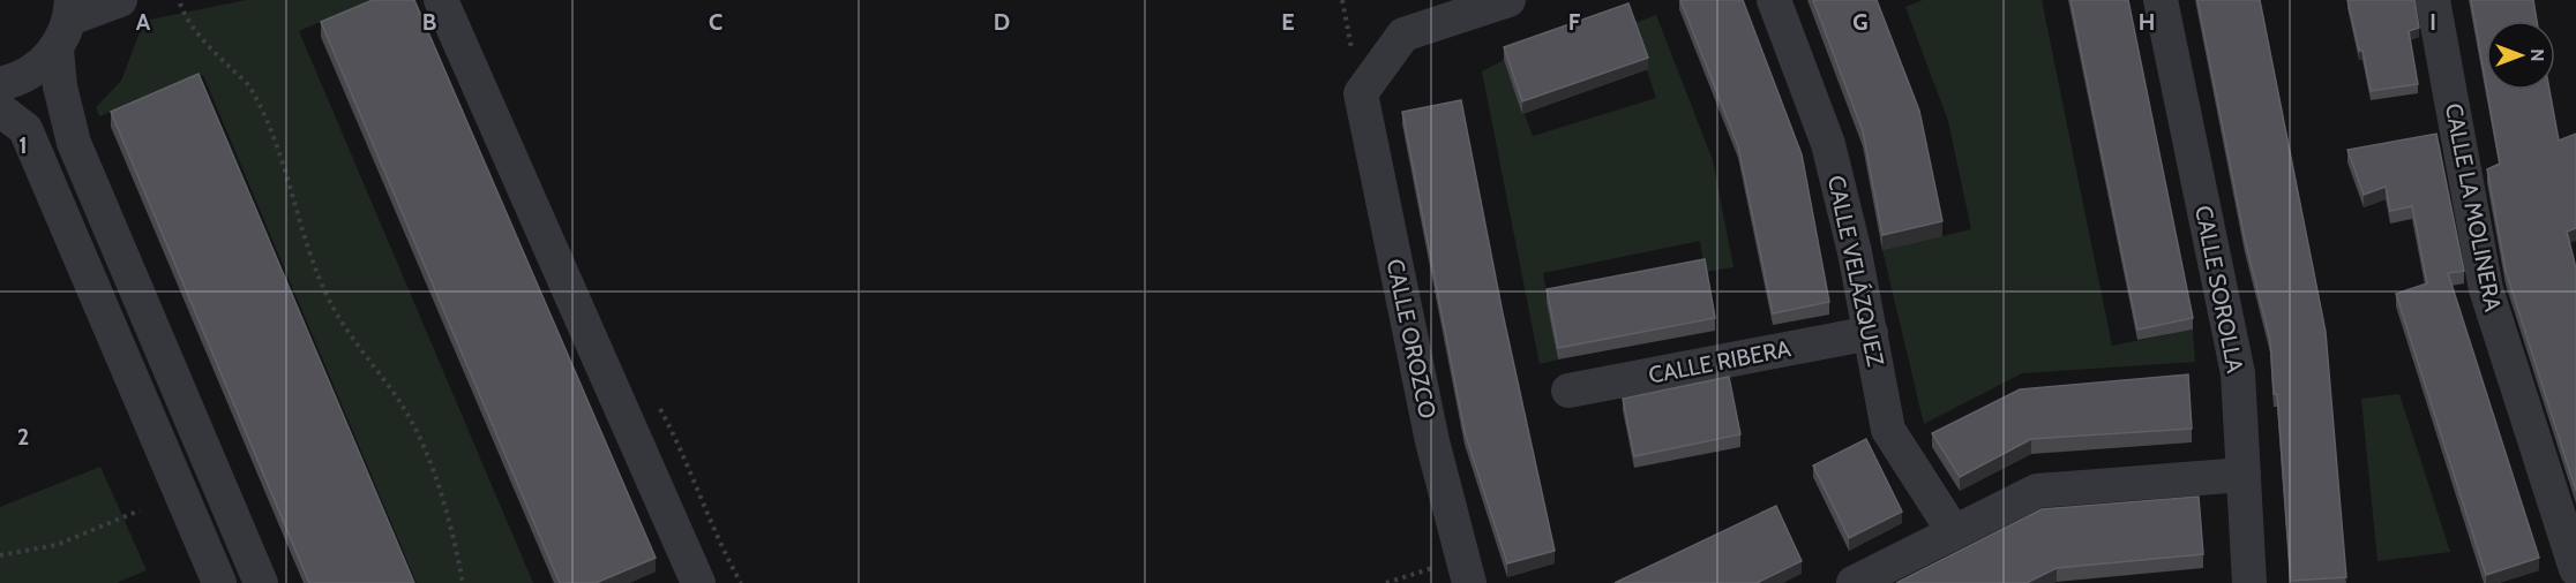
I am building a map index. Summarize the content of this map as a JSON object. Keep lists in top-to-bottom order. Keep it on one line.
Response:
{"streets":{"street":["CALLE LA MOLINERA","CALLE VELÁZQUEZ","CALLE SOROLLA","CALLE OROZCO","CALLE RIBERA"]},"crossings":[["CALLE VELÁZQUEZ","CALLE RIBERA"]],"north":"right","grid":{"columns":["A","B","C","D","E","F","G","H","I"],"rows":["1","2"]}}
